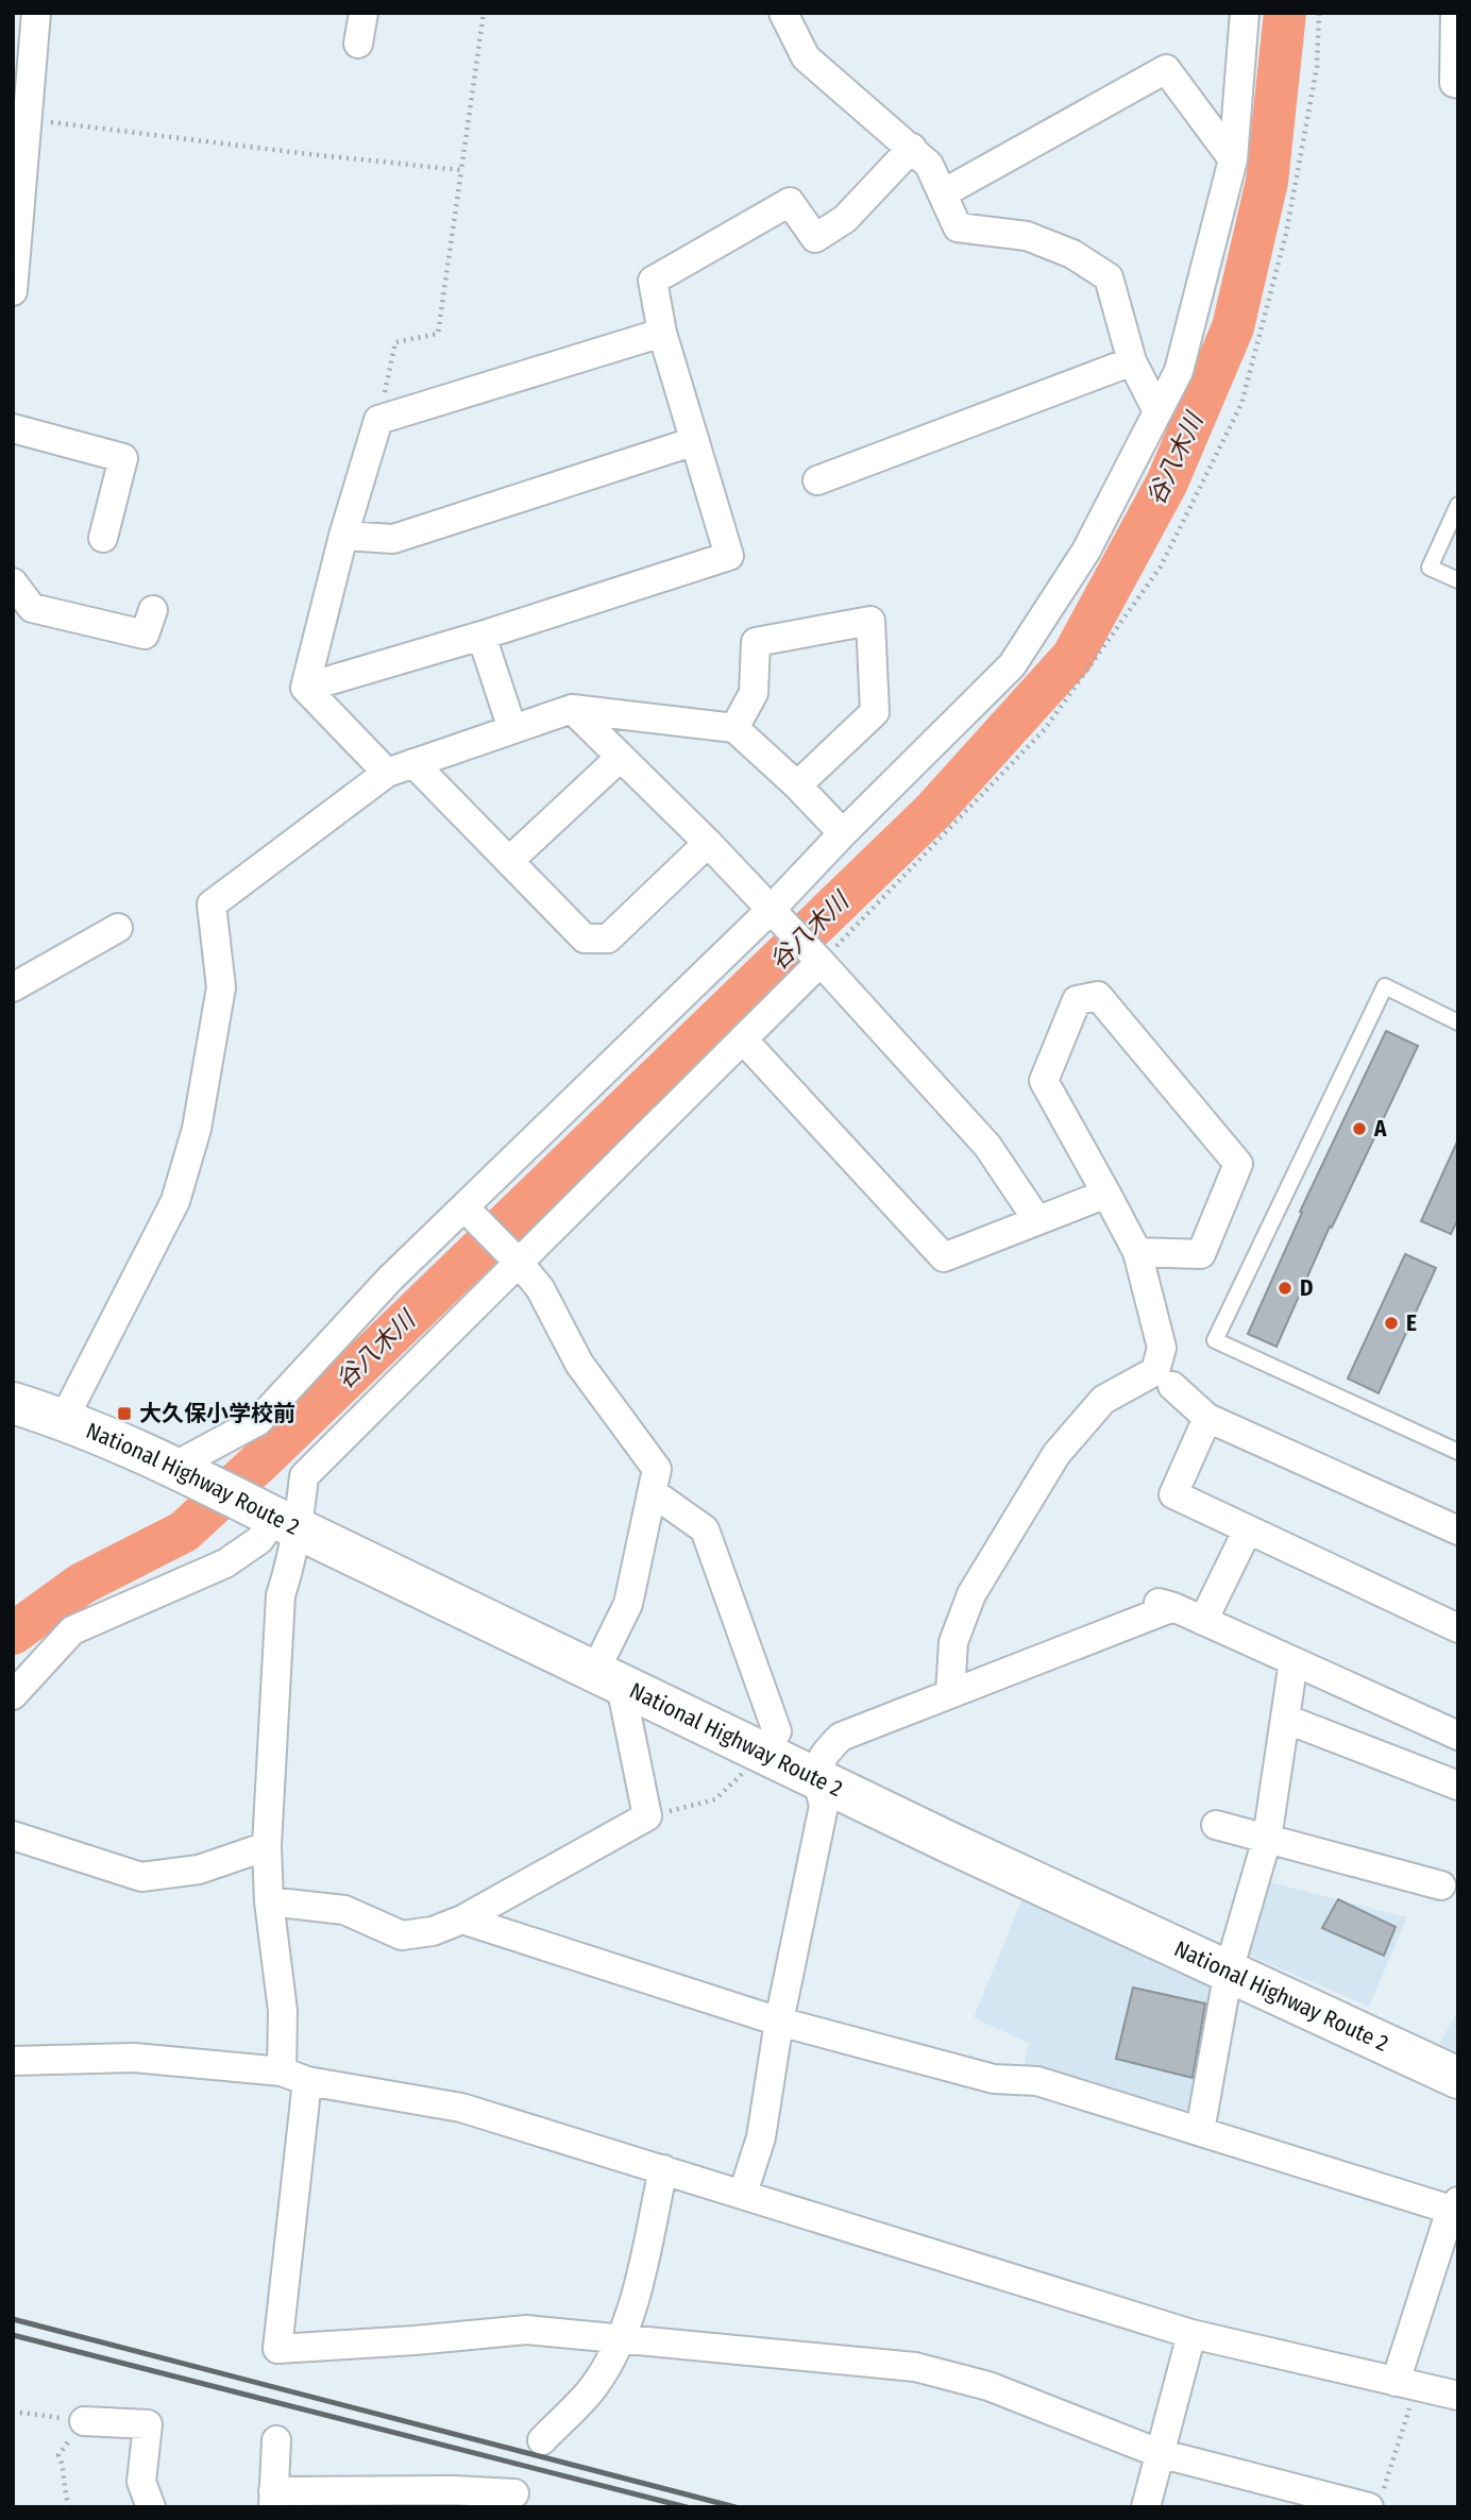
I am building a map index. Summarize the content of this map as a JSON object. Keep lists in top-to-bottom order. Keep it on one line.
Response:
{"streets":{"highway":["National Highway Route 2"]},"water":["谷八木川"],"places":{"other":["A","D","E"],"transit":["大久保小学校前"]}}
